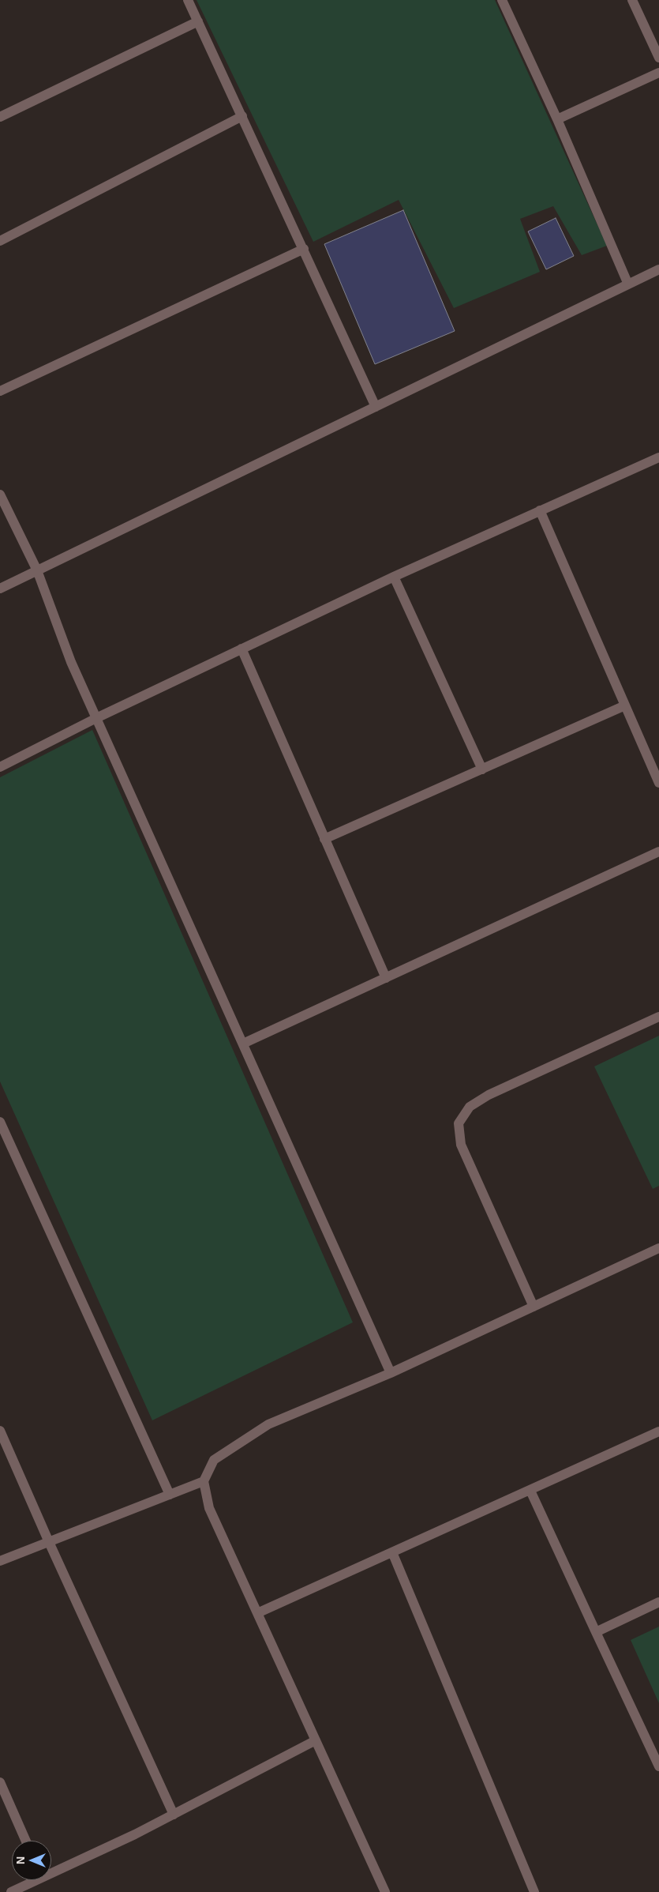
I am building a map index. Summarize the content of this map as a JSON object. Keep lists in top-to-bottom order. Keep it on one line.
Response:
{"north":"left"}
